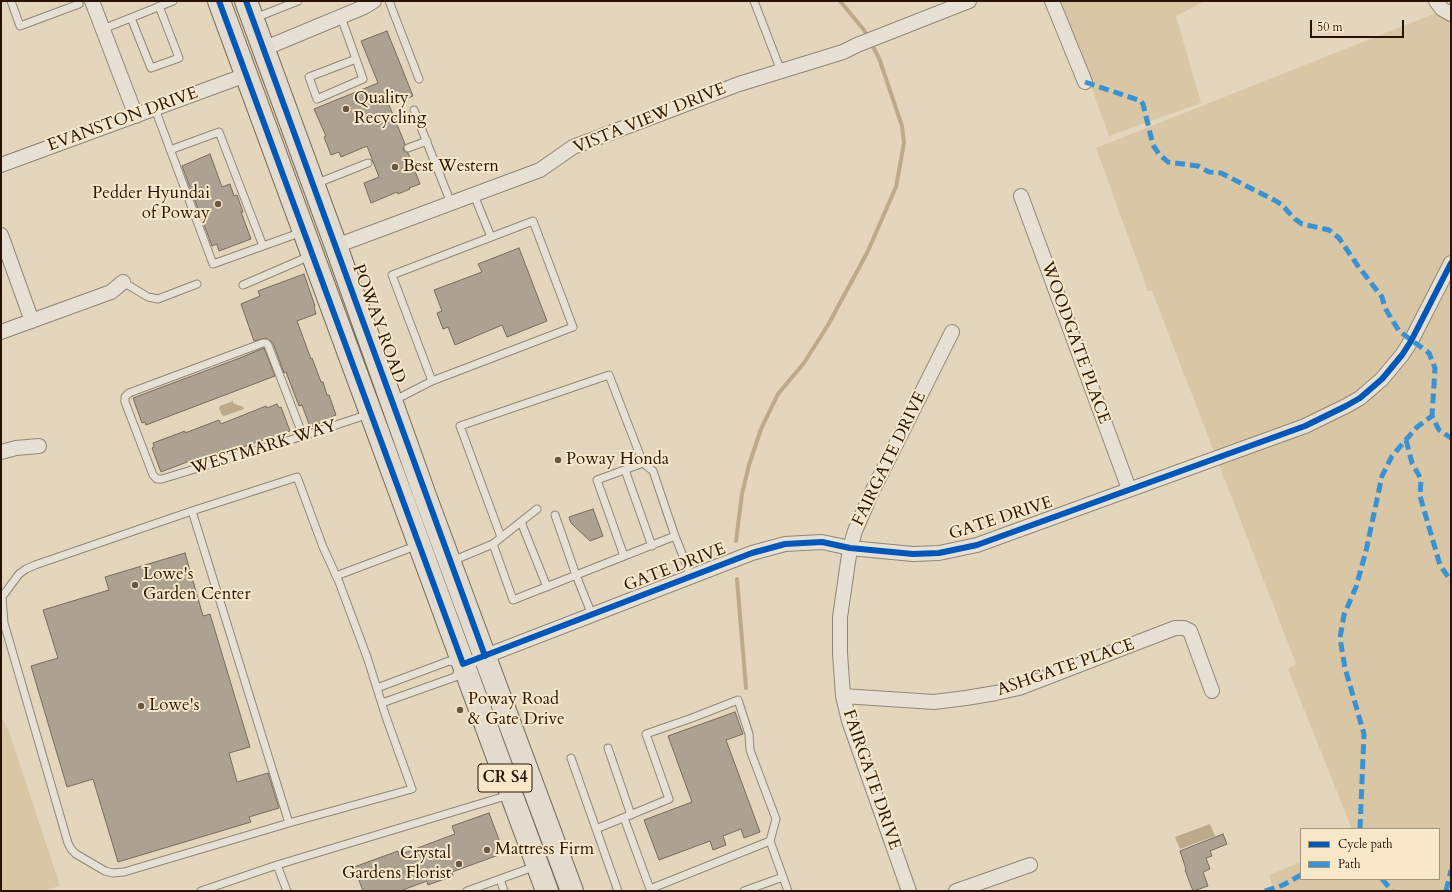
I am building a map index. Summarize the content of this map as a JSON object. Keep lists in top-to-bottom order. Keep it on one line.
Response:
{"streets":{"main road":["POWAY ROAD","CR S4"],"street":["VISTA VIEW DRIVE","EVANSTON DRIVE","WOODGATE PLACE","FAIRGATE DRIVE","GATE DRIVE","ASHGATE PLACE"],"lane":["WESTMARK WAY"]},"crossings":[["VISTA VIEW DRIVE","POWAY ROAD"],["EVANSTON DRIVE","CR S4"],["POWAY ROAD","GATE DRIVE"],["WOODGATE PLACE","GATE DRIVE"],["WESTMARK WAY","CR S4"],["FAIRGATE DRIVE","GATE DRIVE"],["FAIRGATE DRIVE","ASHGATE PLACE"],["GATE DRIVE","CR S4"]],"places":["Quality Recycling","Best Western","Pedder Hyundai of Poway","Poway Honda","Lowe's Garden Center","Lowe's","Poway Road & Gate Drive","Mattress Firm","Crystal Gardens Florist"],"legend":["Cycle path","Path"],"scale_bar":"50 m"}
